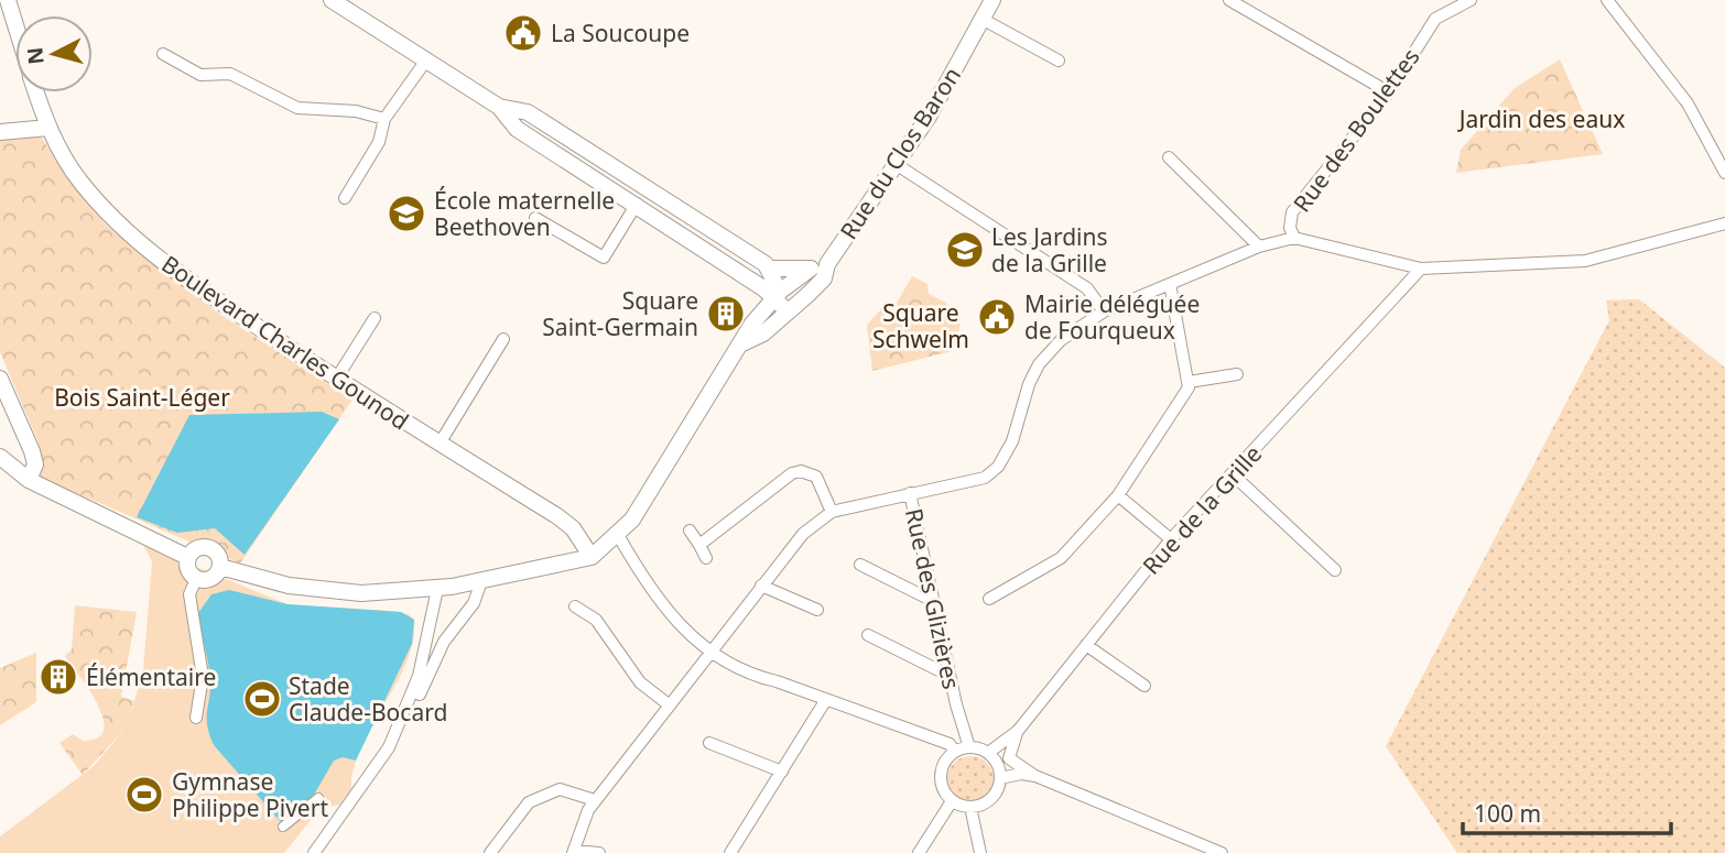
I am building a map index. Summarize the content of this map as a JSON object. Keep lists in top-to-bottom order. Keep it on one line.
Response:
{"streets":{"street":["Rue des Boulettes","Rue du Clos Baron","Boulevard Charles Gounod","Rue de la Grille","Rue des Glizières"]},"crossings":[["Rue de la Grille","Rue des Glizières"]],"parks":["Jardin des eaux","Square Schwelm","Bois Saint-Léger"],"places":{"public building":["La Soucoupe","Mairie déléguée de Fourqueux"],"school or university":["École maternelle Beethoven","Les Jardins de la Grille"],"building":["Square Saint-Germain","Élémentaire"],"sports":["Stade Claude-Bocard","Gymnase Philippe Pivert"]},"scale_bar":"100 m","north":"left"}
